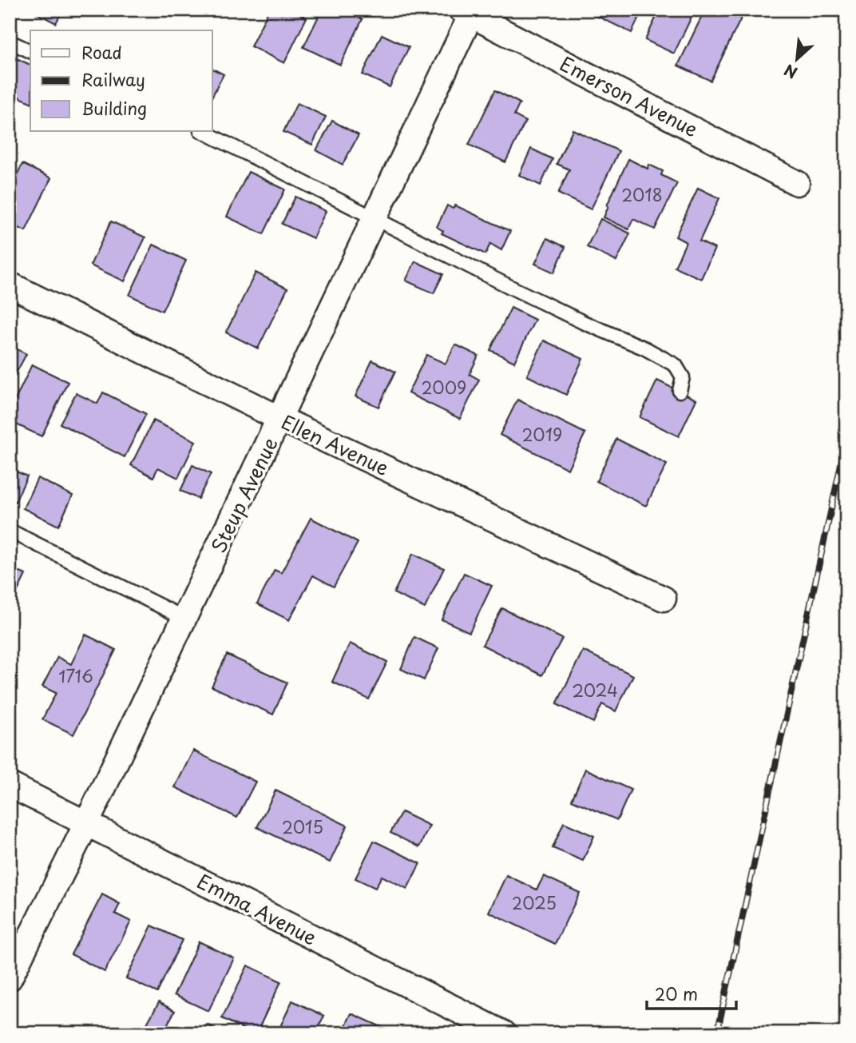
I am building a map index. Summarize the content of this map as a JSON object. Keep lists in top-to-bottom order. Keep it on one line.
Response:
{"streets":{"street":["Emerson Avenue","Ellen Avenue","Steup Avenue","Emma Avenue"]},"crossings":[["Emerson Avenue","Steup Avenue"],["Ellen Avenue","Steup Avenue"],["Steup Avenue","Emma Avenue"]],"house_numbers":["2018","2009","2019","1716","2024","2015","2025"],"legend":["Road","Railway","Building"],"scale_bar":"20 m","north":"bottom left"}
